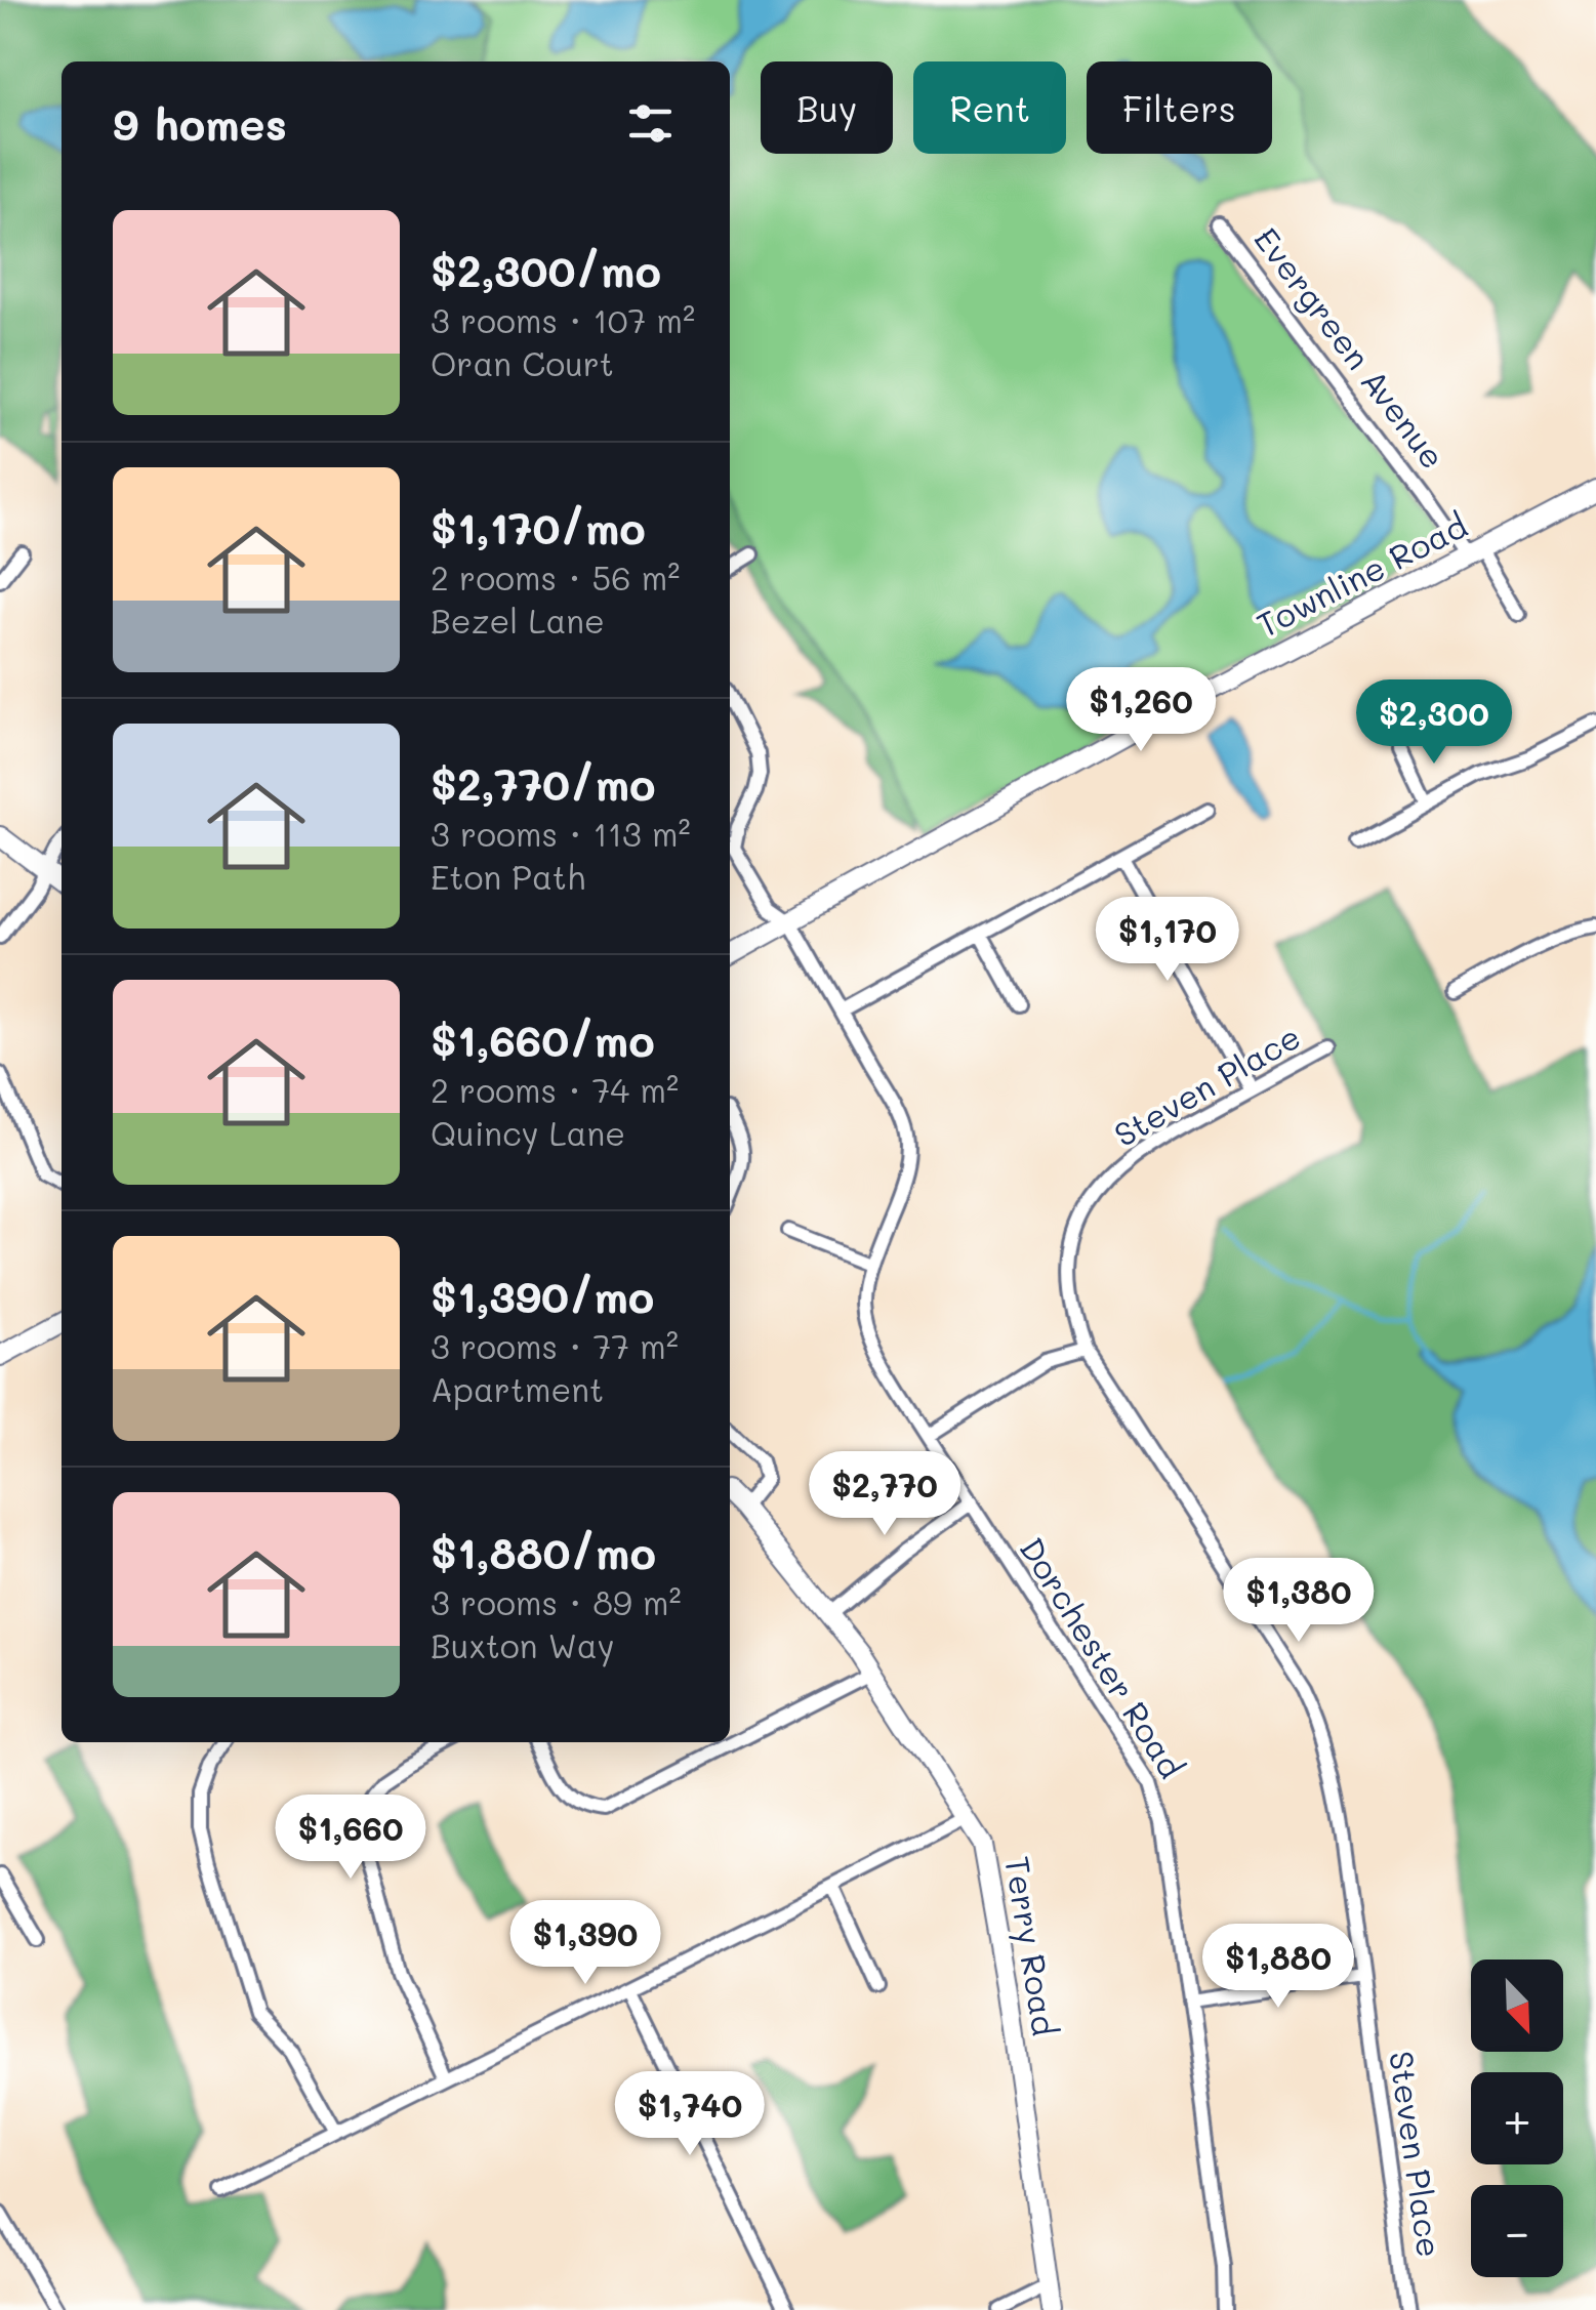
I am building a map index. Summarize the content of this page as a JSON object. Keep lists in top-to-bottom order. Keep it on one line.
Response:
{"streets":{"street":["Evergreen Avenue","Townline Road","Steven Place","Dorchester Road","Terry Road"]},"crossings":[["Evergreen Avenue","Townline Road"],["Townline Road","Dorchester Road"]],"north":"bottom right","page":{"chip":["Buy","Rent","Filters"],"heading":"9 homes","list":[{"name":"$2,300/mo","note":"3 rooms · 107 m² · Oran Court"},{"name":"$1,170/mo","note":"2 rooms · 56 m² · Bezel Lane"},{"name":"$2,770/mo","note":"3 rooms · 113 m² · Eton Path"},{"name":"$1,660/mo","note":"2 rooms · 74 m² · Quincy Lane"},{"name":"$1,390/mo","note":"3 rooms · 77 m² · Apartment"},{"name":"$1,880/mo","note":"3 rooms · 89 m² · Buxton Way"}],"price":["$1,260","$2,300","$1,170","$2,770","$1,380","$1,660","$1,390","$1,880","$1,740"],"map_buttons":["+","−"]}}
